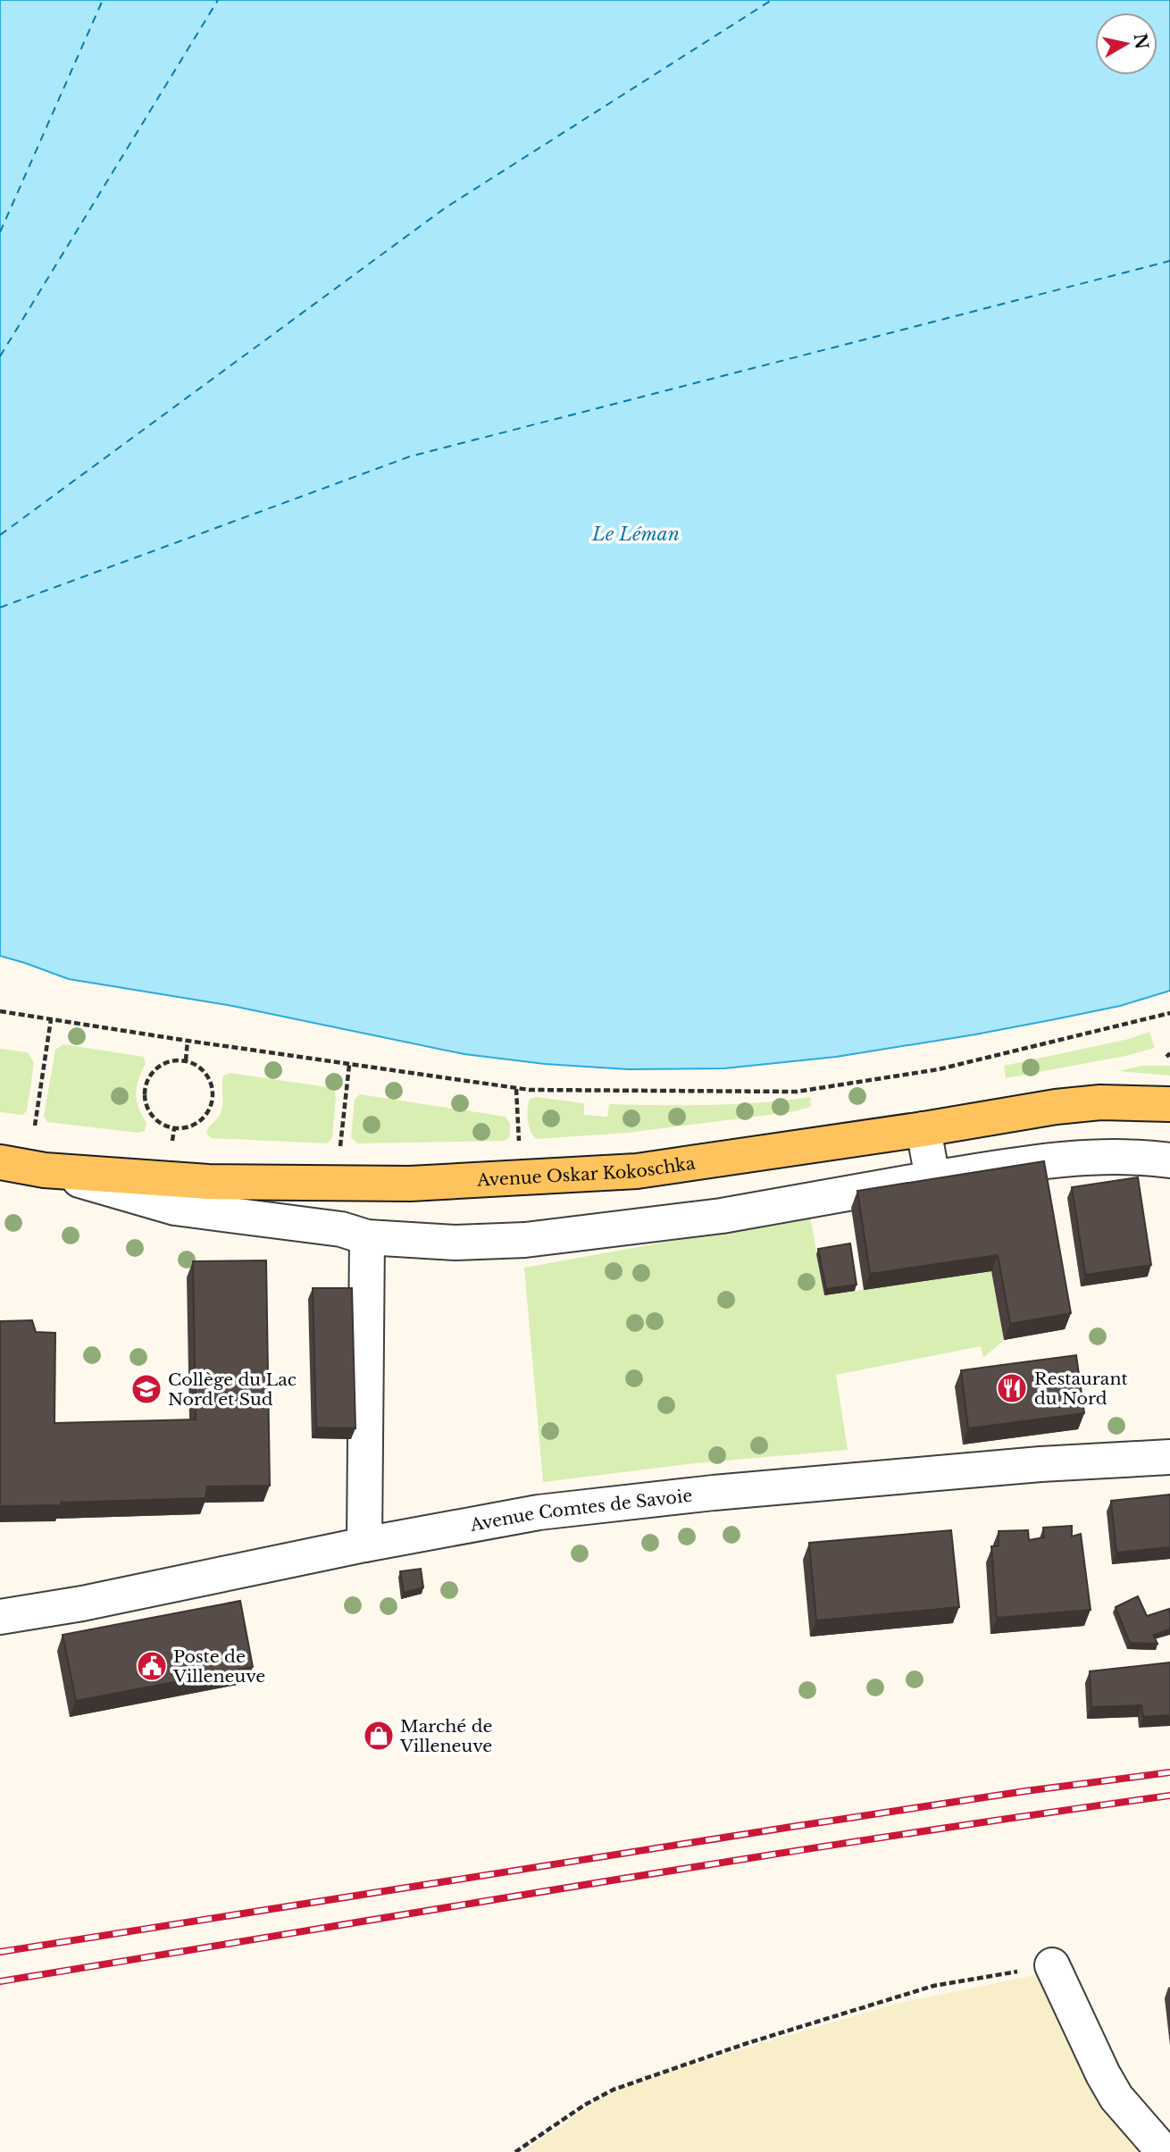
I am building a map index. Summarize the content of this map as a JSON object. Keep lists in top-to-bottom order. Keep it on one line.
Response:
{"streets":{"main road":["Avenue Oskar Kokoschka"],"street":["Avenue Comtes de Savoie"]},"water":["Le Léman"],"places":{"restaurant":["Restaurant du Nord"],"school or university":["Collège du Lac Nord et Sud"],"public building":["Poste de Villeneuve"],"shop":["Marché de Villeneuve"]},"north":"right"}
